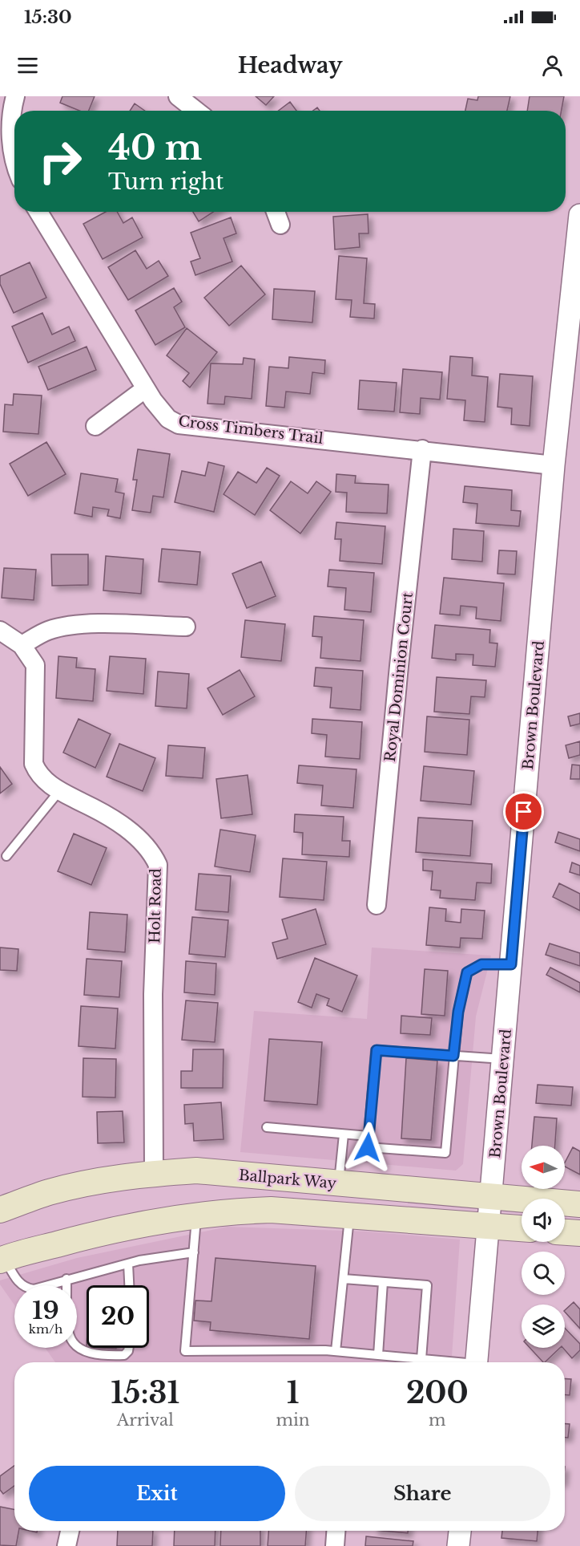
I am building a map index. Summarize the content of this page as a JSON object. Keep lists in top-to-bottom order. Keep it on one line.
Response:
{"streets":{"main road":["Ballpark Way"],"street":["Cross Timbers Trail","Royal Dominion Court","Brown Boulevard","Holt Road"]},"crossings":[["Cross Timbers Trail","Royal Dominion Court"],["Cross Timbers Trail","Brown Boulevard"],["Brown Boulevard","Ballpark Way"],["Holt Road","Ballpark Way"]],"north":"left","page":{"status":"15:30","header":"Headway","turn":["40 m","Turn right"],"speed":"19 km/h","limit":"20","eta":["15:31","Arrival","1","min","200","m"],"buttons":["Exit","Share"]}}
